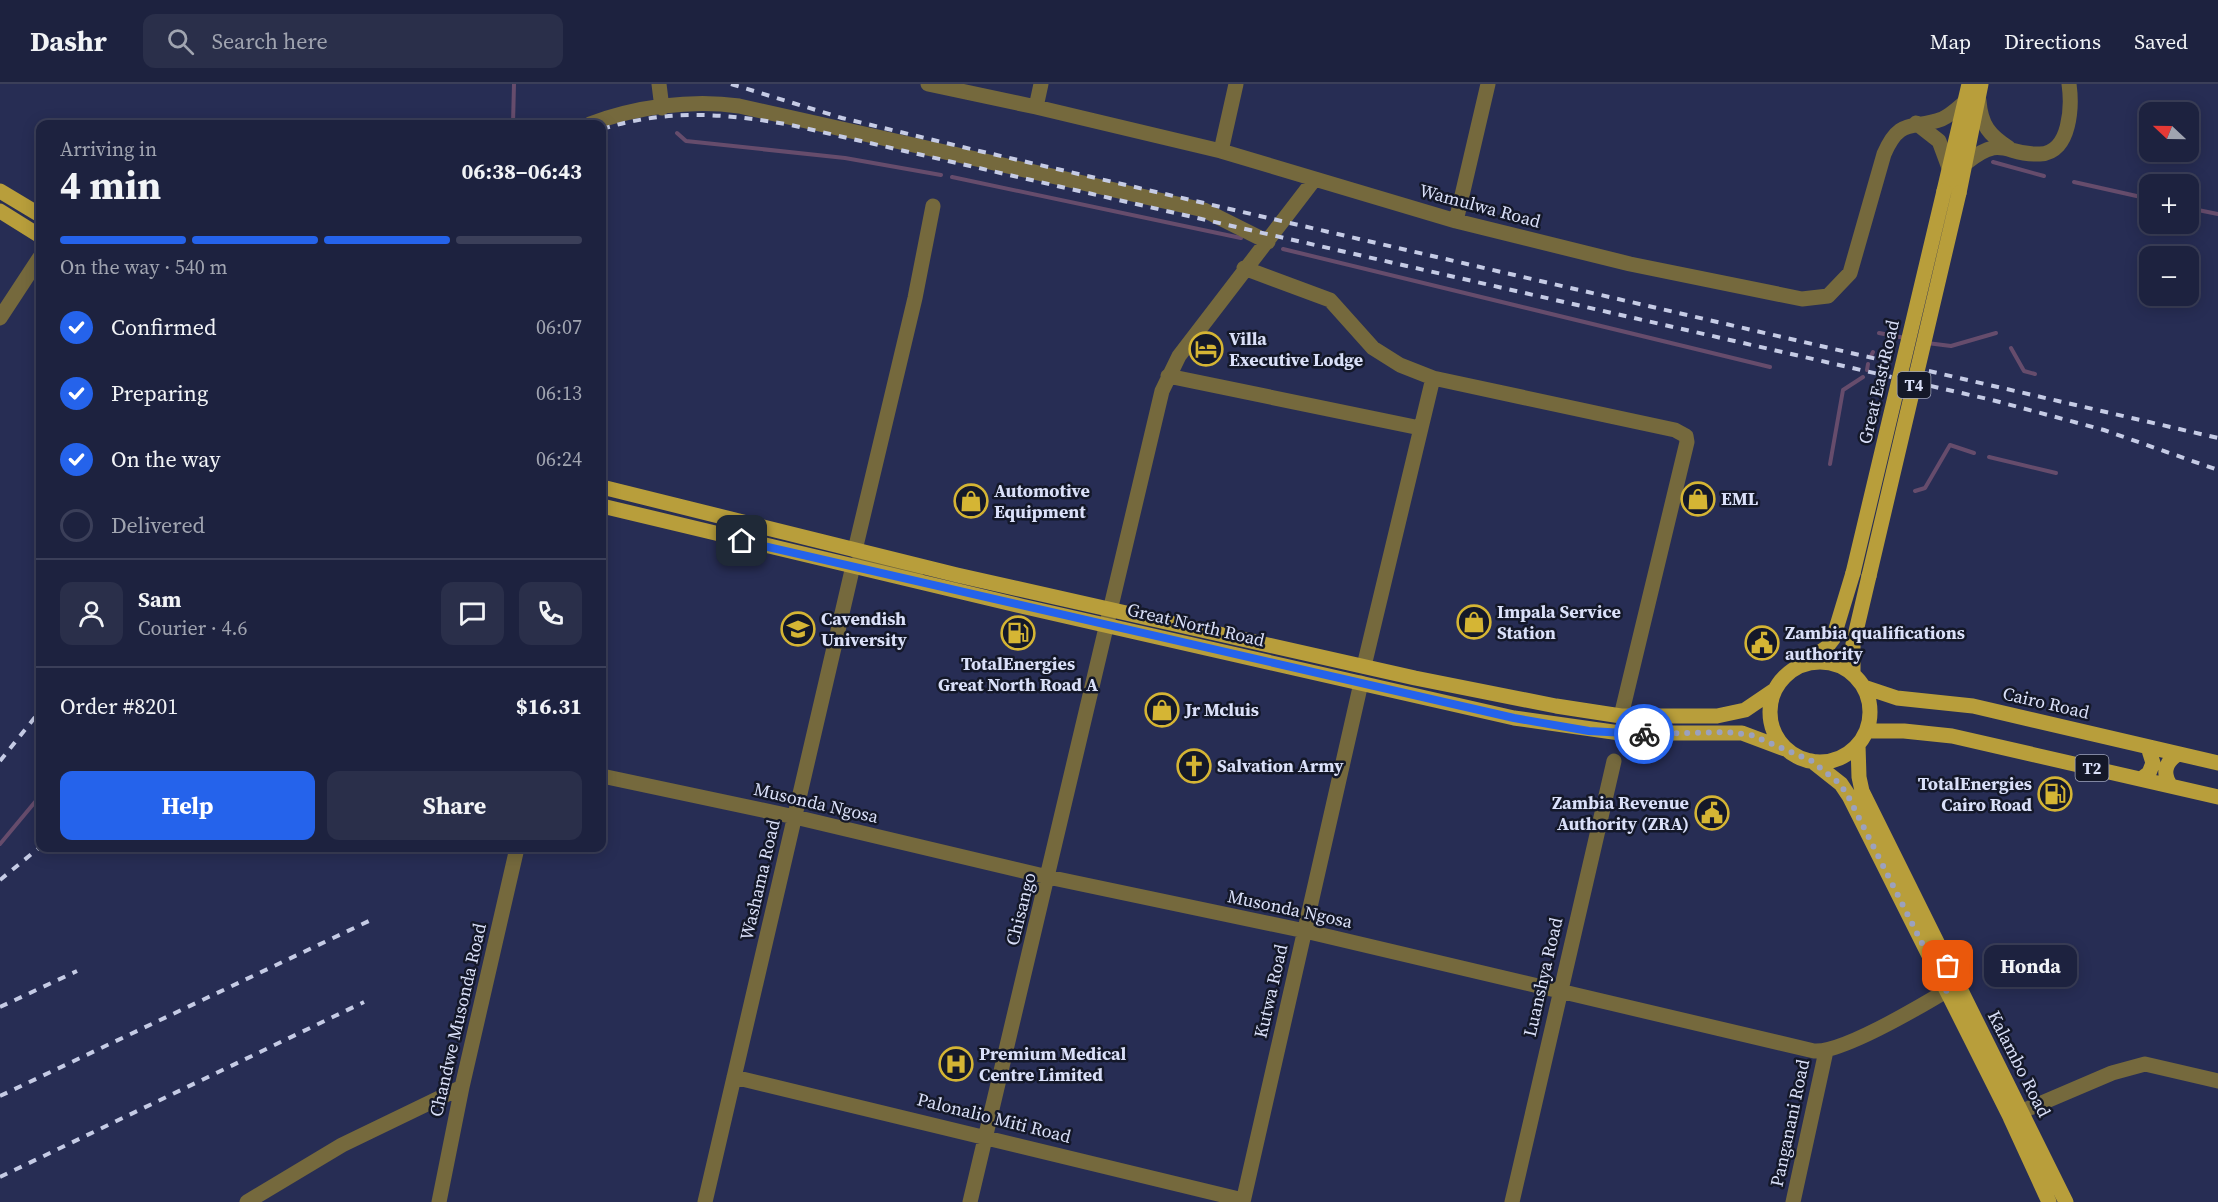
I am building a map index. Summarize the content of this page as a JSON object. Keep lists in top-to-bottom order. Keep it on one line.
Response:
{"streets":{"main road":["Great East Road","T4","Great North Road","Cairo Road","T2","Kalambo Road"],"street":["Wamulwa Road","Musonda Ngosa","Washama Road","Chisango","Luanshya Road","Kutwa Road","Chandwe Musonda Road","Palonalio Miti Road","Panganani Road"]},"crossings":[["Wamulwa Road","Great East Road"],["Wamulwa Road","Chisango"],["Great East Road","Great North Road"],["Great East Road","Cairo Road"],["Great East Road","T2"],["Great East Road","Kalambo Road"],["Great North Road","Cairo Road"],["Great North Road","T2"],["Great North Road","Washama Road"],["Great North Road","Chisango"],["Great North Road","Kutwa Road"],["Great North Road","Kalambo Road"],["Cairo Road","T2"],["Cairo Road","Kalambo Road"],["T2","Kalambo Road"],["Musonda Ngosa","Washama Road"],["Musonda Ngosa","Chisango"],["Musonda Ngosa","Luanshya Road"],["Musonda Ngosa","Kutwa Road"],["Musonda Ngosa","Panganani Road"],["Washama Road","Palonalio Miti Road"],["Chisango","Palonalio Miti Road"],["Kutwa Road","Palonalio Miti Road"]],"places":{"hotel":["Villa Executive Lodge"],"shop":["EML","Automotive Equipment","Impala Service Station","Jr Mcluis"],"school or university":["Cavendish University"],"fuel station":["TotalEnergies Great North Road A","TotalEnergies Cairo Road"],"public building":["Zambia qualifications authority","Zambia Revenue Authority (ZRA)"],"church":["Salvation Army"],"other":["Honda"],"hospital":["Premium Medical Centre Limited"]},"north":"left","page":{"header":"Dashr","search":"Search here","nav":["Map","Directions","Saved"],"map_buttons":["+","−"],"heading":["4 min","Arriving in","06:38–06:43"],"panel":["Sam","Courier · 4.6","Order #8201","$16.31"],"bar":"On the way · 540 m","list":[["Confirmed","06:07"],["Preparing","06:13"],["On the way","06:24"],"Delivered"],"buttons":["Help","Share"],"bubble":"Honda"}}
